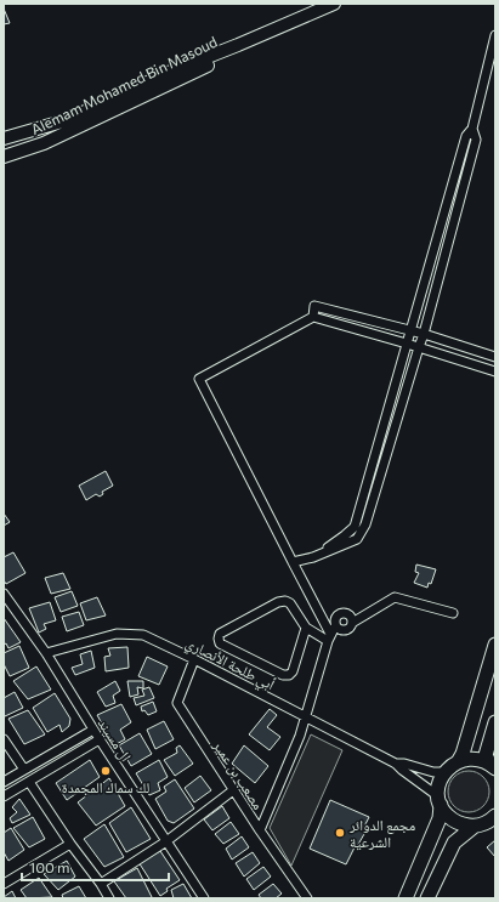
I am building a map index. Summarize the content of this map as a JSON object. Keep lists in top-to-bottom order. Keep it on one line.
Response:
{"streets":{"street":["Alemam Mohamed Bin Masoud","أبي طلحة الأنصاري","ال مسيند","مصعب بن عمير"]},"crossings":[["أبي طلحة الأنصاري","ال مسيند"],["أبي طلحة الأنصاري","مصعب بن عمير"]],"places":["لك سماك المجمدة","مجمع الدوائر الشرعية"],"scale_bar":"100 m"}
